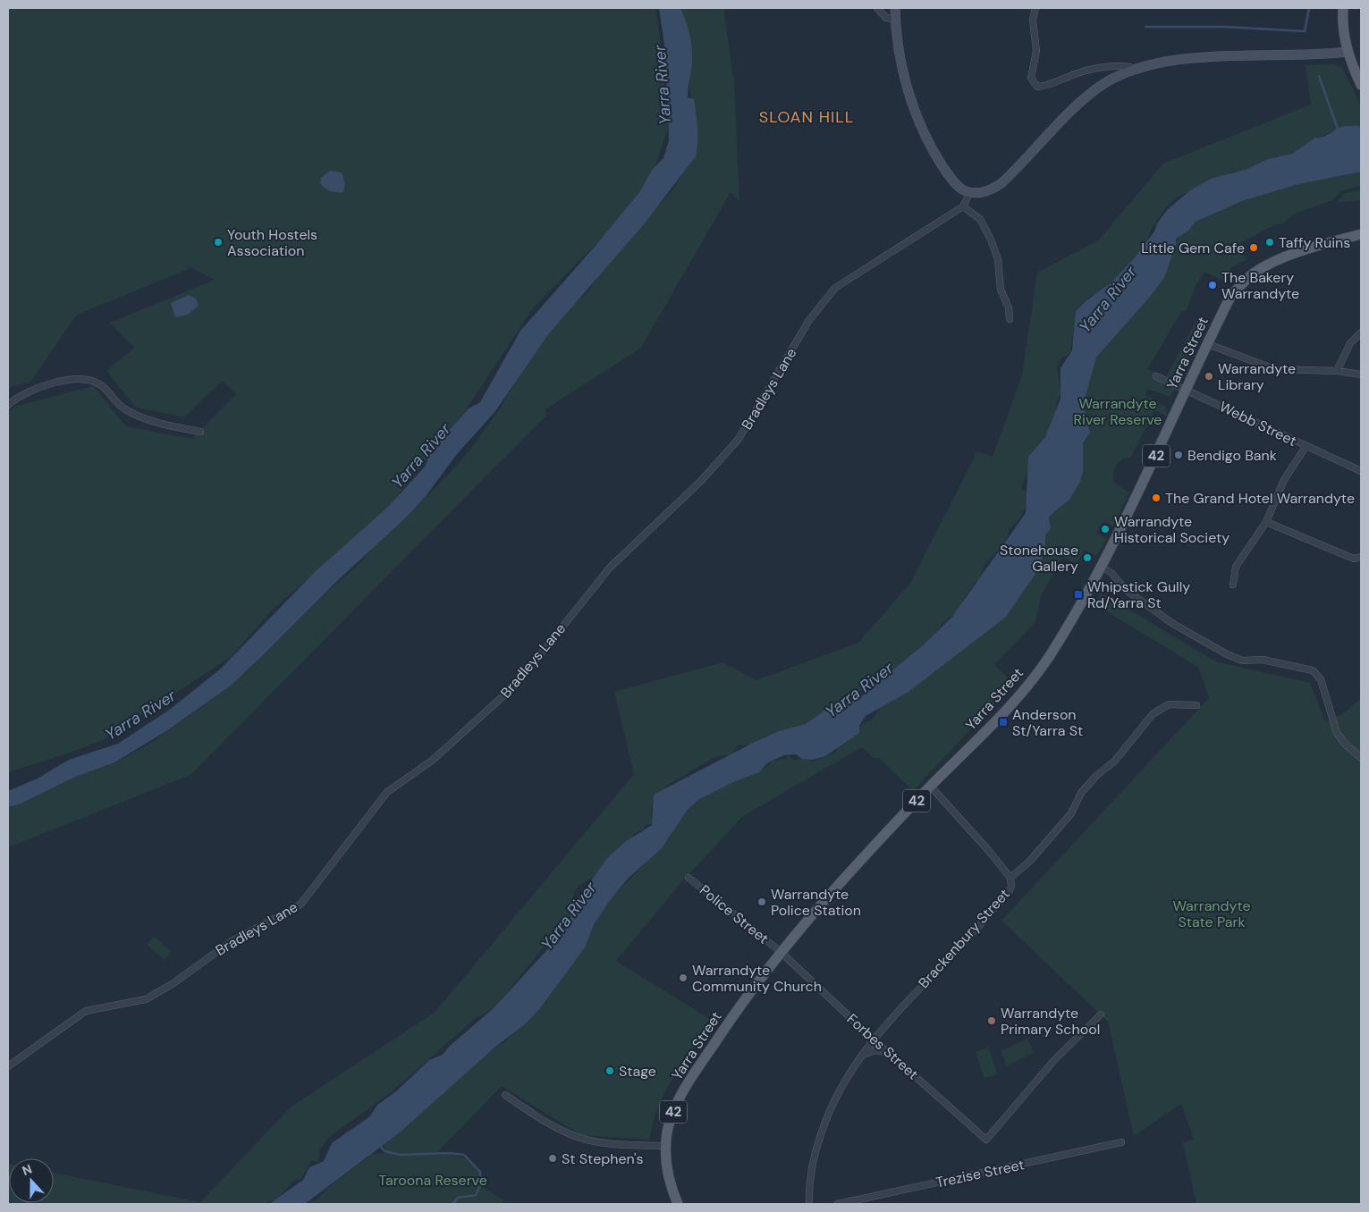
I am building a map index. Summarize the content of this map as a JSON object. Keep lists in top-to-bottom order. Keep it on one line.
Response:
{"streets":{"main road":["Yarra Street","42"],"street":["Bradleys Lane","Webb Street","Police Street","Brackenbury Street","Forbes Street","Trezise Street"]},"crossings":[["Yarra Street","Webb Street"],["Yarra Street","Police Street"],["Yarra Street","Forbes Street"],["Police Street","Forbes Street"],["Brackenbury Street","Forbes Street"]],"districts":["SLOAN HILL"],"water":["Yarra River"],"parks":["Warrandyte River Reserve","Warrandyte State Park","Taroona Reserve"],"places":{"other":["Youth Hostels Association","Taffy Ruins","Little Gem Cafe","The Bakery Warrandyte","Warrandyte Library","Bendigo Bank","The Grand Hotel Warrandyte","Warrandyte Historical Society","Stonehouse Gallery","Warrandyte Police Station","Warrandyte Community Church","Warrandyte Primary School","Stage","St Stephen's"],"transit":["Whipstick Gully Rd/Yarra St","Anderson St/Yarra St"]},"north":"top"}
